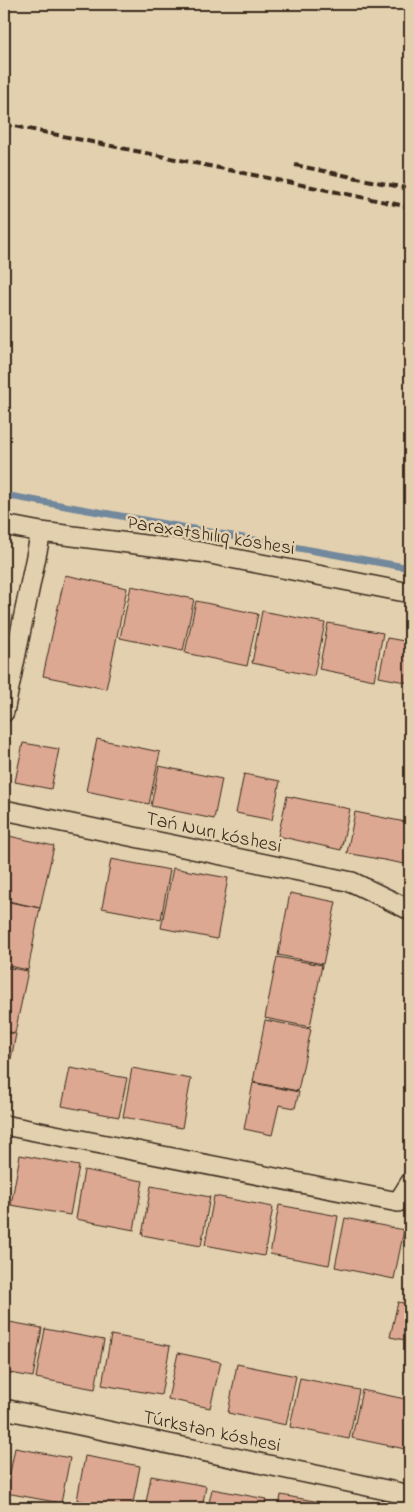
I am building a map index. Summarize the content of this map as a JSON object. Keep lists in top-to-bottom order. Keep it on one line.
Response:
{"streets":{"street":["Paraxatshılıq kóshesi","Tań Nurı kóshesi","Túrkstan kóshesi"]}}
